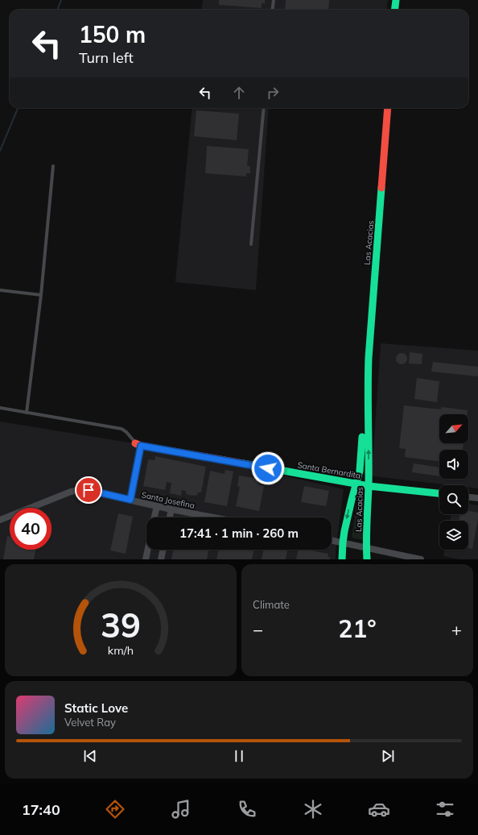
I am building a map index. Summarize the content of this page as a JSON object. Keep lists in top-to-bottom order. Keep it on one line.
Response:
{"streets":{"main road":["Las Acacias","Santa Bernardita"],"street":["Santa Josefina"]},"crossings":[["Las Acacias","Santa Bernardita"]],"north":"top right","page":{"turn":["150 m","Turn left"],"limit":"40","trip":"17:41 · 1 min · 260 m","tile":"Climate","heat":["−","21°","+"],"song":["Static Love","Velvet Ray"],"tabs":"17:40","gauge":["39","km/h"]}}
